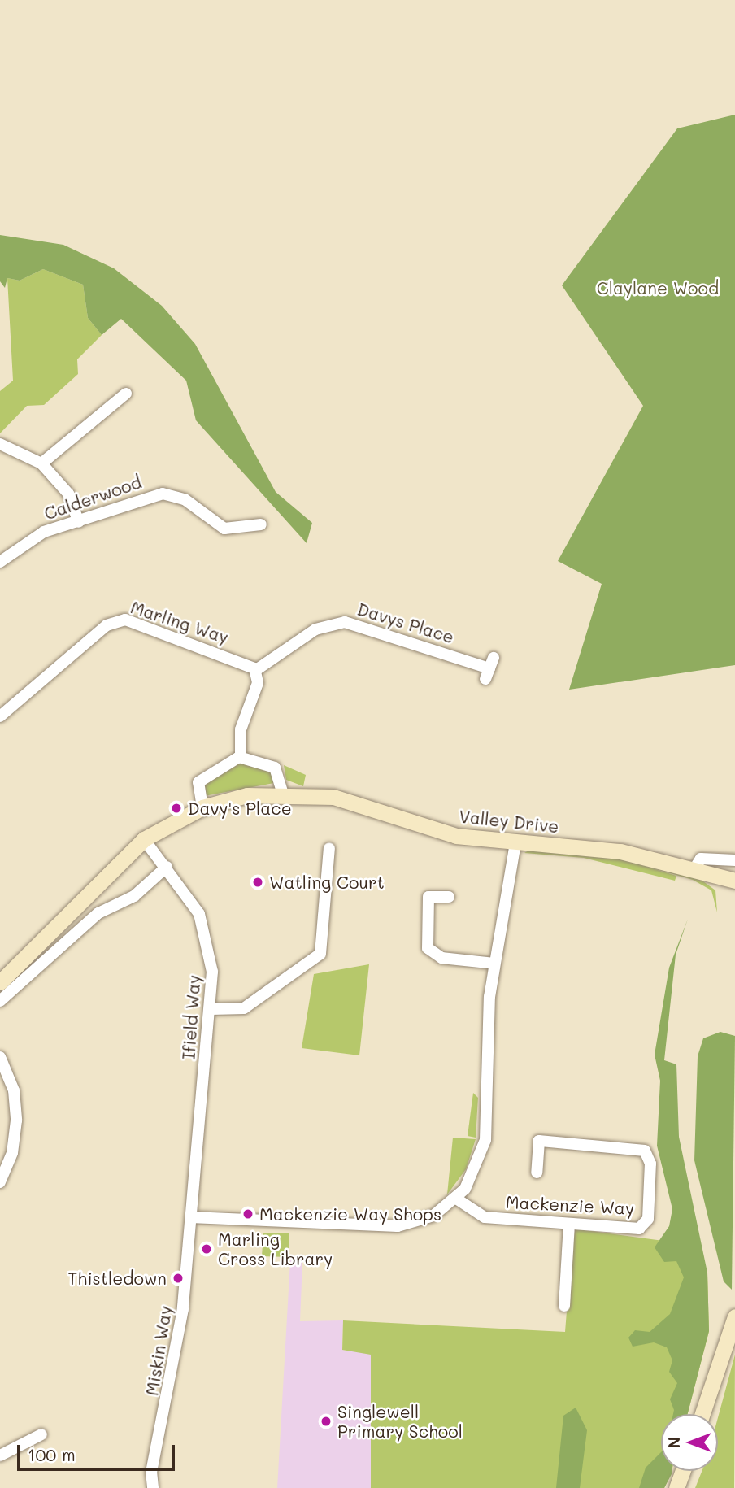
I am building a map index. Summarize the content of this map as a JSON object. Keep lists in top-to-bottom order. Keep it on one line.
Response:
{"streets":{"street":["Calderwood","Marling Way","Davys Place","Valley Drive","Ifield Way","Mackenzie Way","Miskin Way"]},"crossings":[["Marling Way","Davys Place"],["Valley Drive","Ifield Way"],["Ifield Way","Miskin Way"]],"parks":["Claylane Wood"],"places":["Davy's Place","Watling Court","Mackenzie Way Shops","Marling Cross Library","Thistledown","Singlewell Primary School"],"scale_bar":"100 m","north":"left"}
